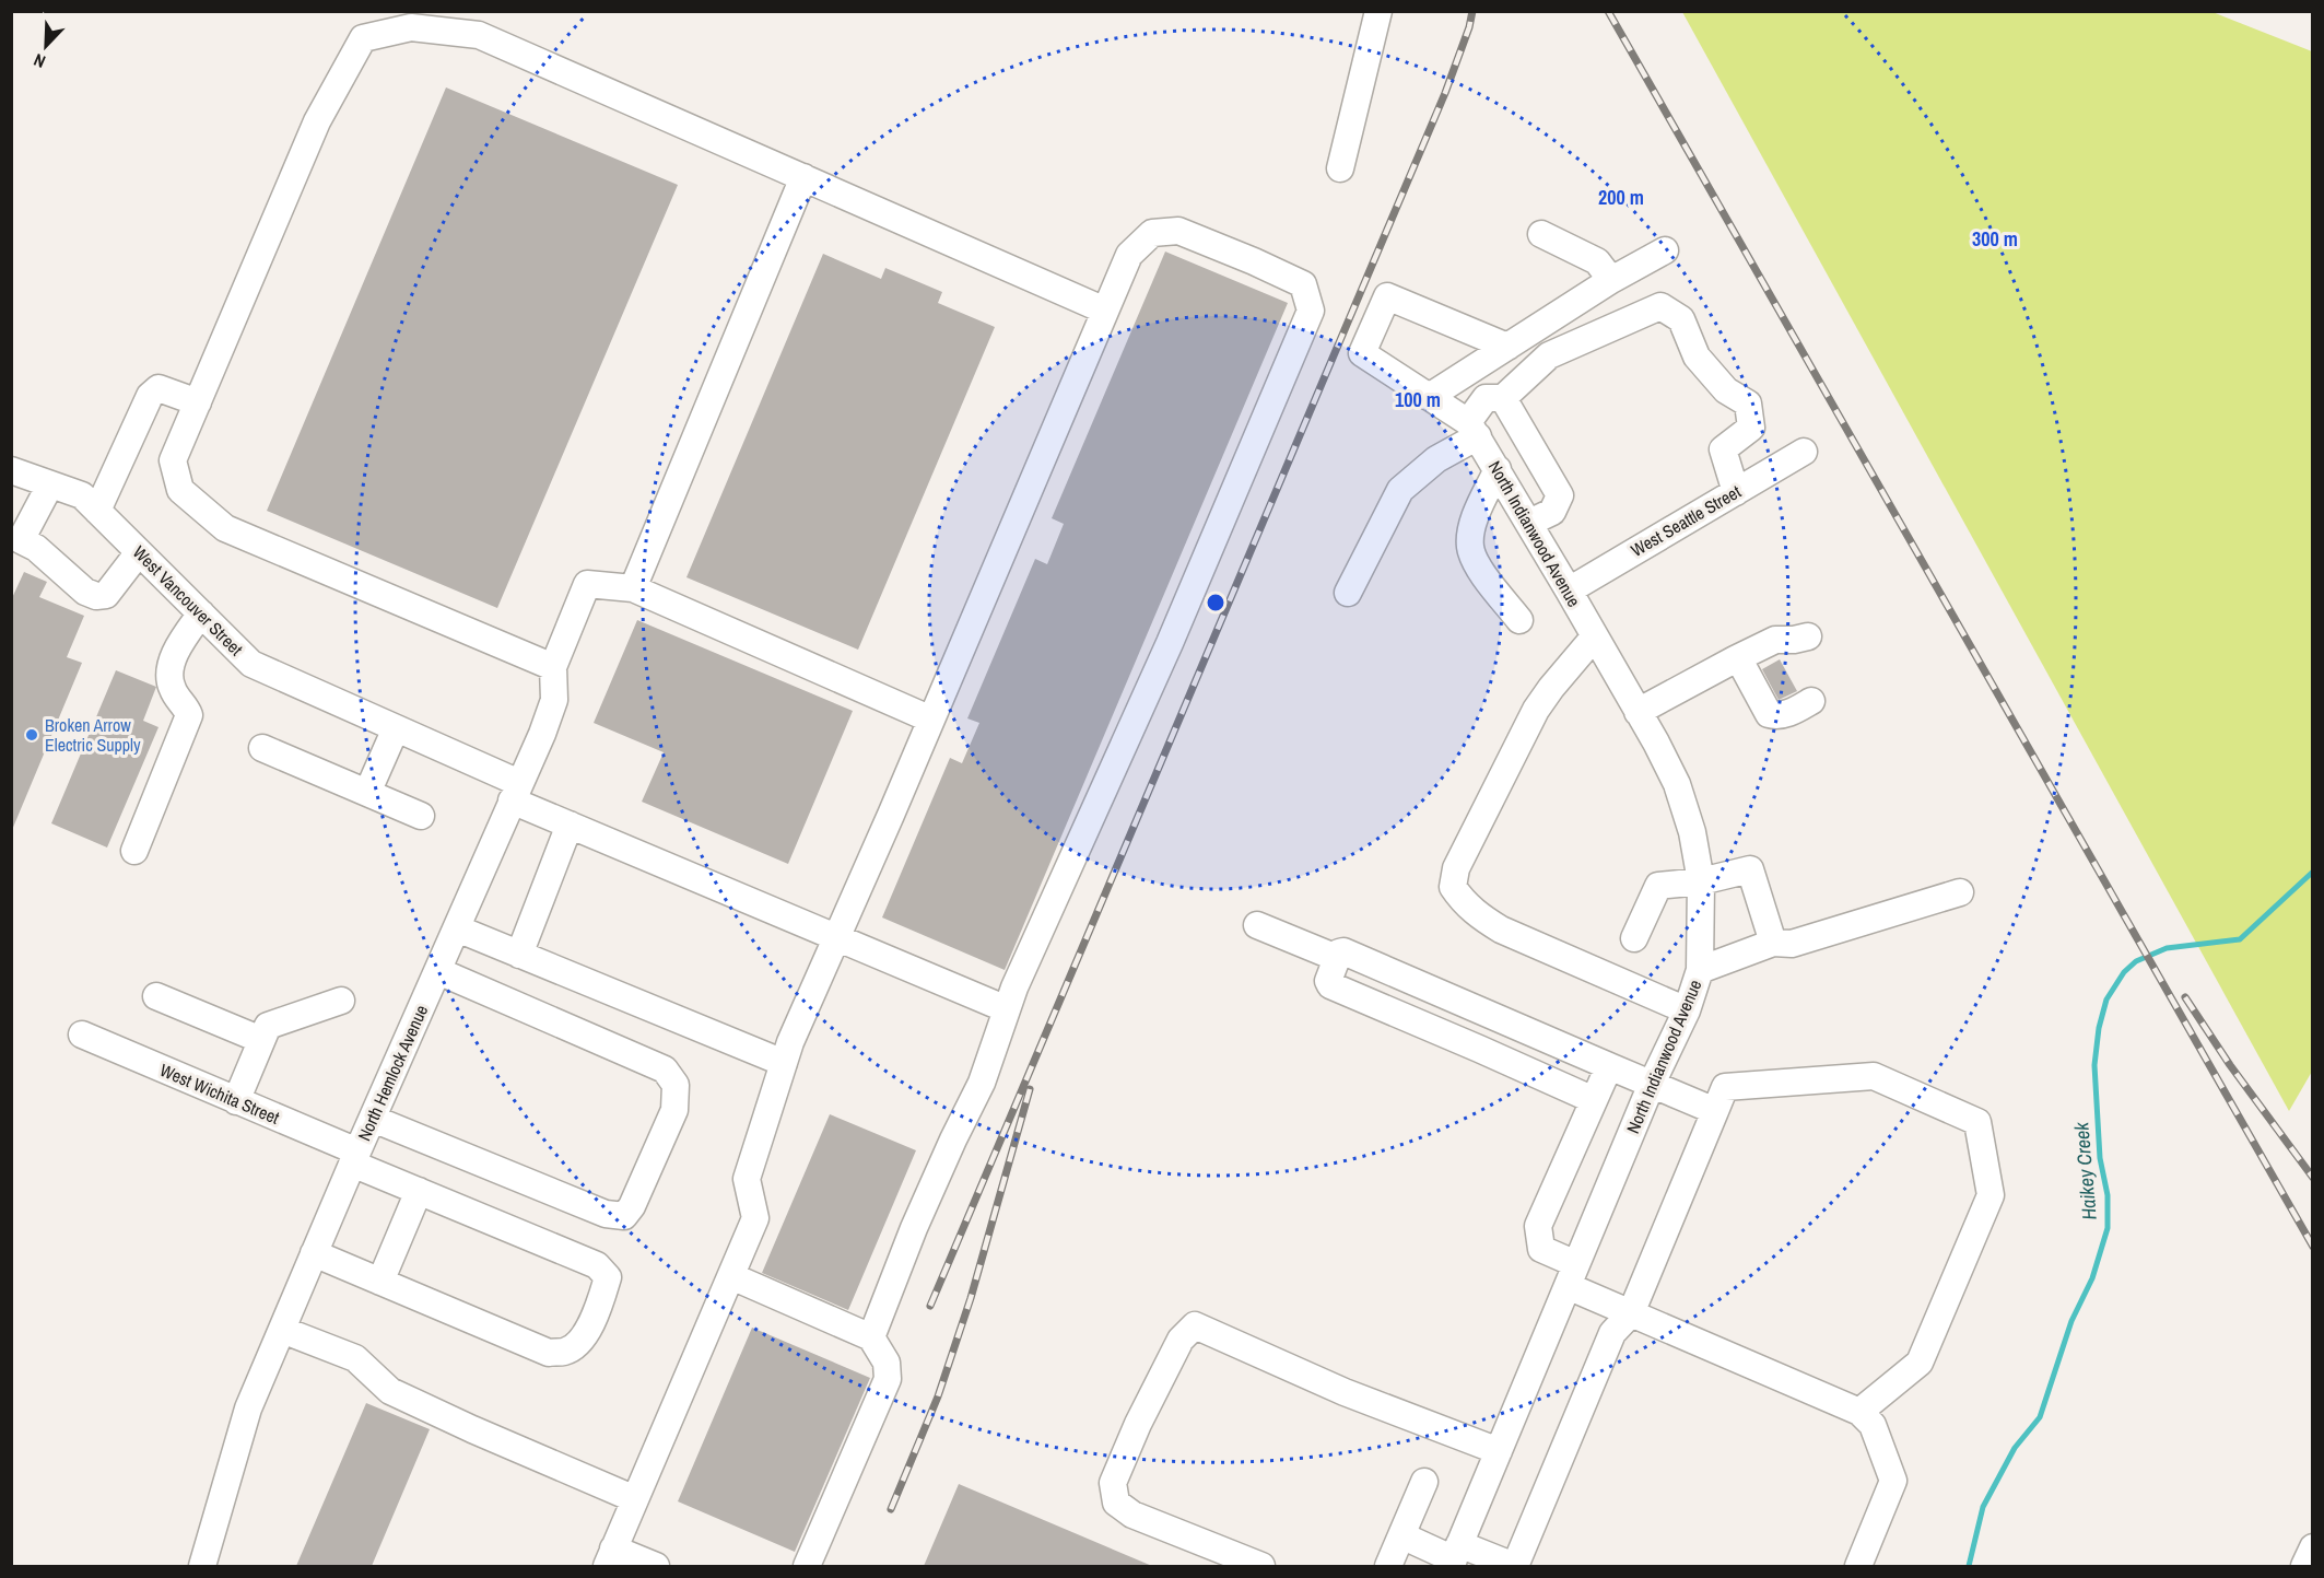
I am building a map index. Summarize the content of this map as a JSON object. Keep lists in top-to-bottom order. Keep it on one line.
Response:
{"streets":{"street":["West Seattle Street","North Indianwood Avenue","West Vancouver Street","North Hemlock Avenue","West Wichita Street"]},"crossings":[["West Seattle Street","North Indianwood Avenue"],["West Vancouver Street","North Hemlock Avenue"],["North Hemlock Avenue","West Wichita Street"]],"water":["Haikey Creek"],"places":["Broken Arrow Electric Supply"],"north":"bottom left","rings":["200 m","300 m","100 m"]}
